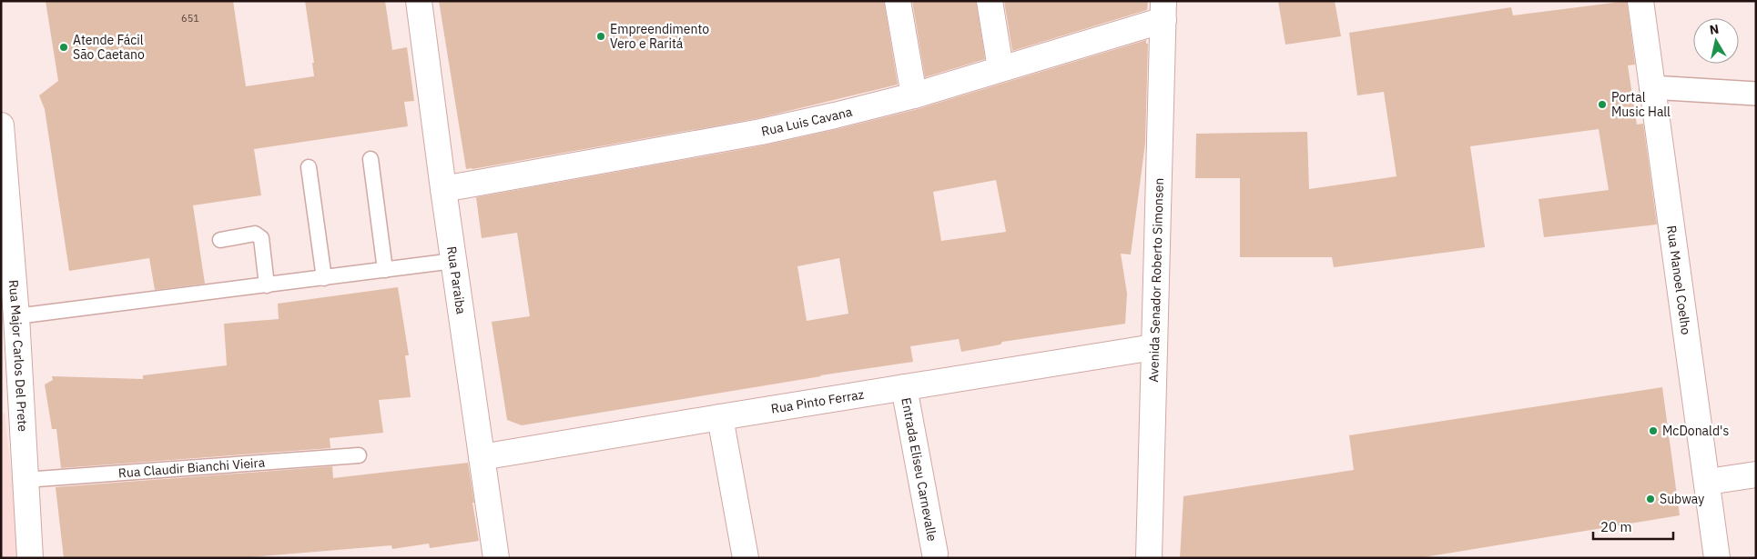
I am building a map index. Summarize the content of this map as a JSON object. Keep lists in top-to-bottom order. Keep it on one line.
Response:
{"streets":{"street":["Rua Luis Cavana","Avenida Senador Roberto Simonsen","Rua Manoel Coelho","Rua Paraiba","Rua Major Carlos Del Prete","Rua Pinto Ferraz","Entrada Eliseu Carnevalle"],"lane":["Rua Claudir Bianchi Vieira"]},"crossings":[["Rua Luis Cavana","Avenida Senador Roberto Simonsen"],["Rua Luis Cavana","Rua Paraiba"],["Avenida Senador Roberto Simonsen","Rua Pinto Ferraz"],["Rua Paraiba","Rua Pinto Ferraz"],["Rua Major Carlos Del Prete","Rua Claudir Bianchi Vieira"],["Rua Pinto Ferraz","Entrada Eliseu Carnevalle"]],"places":["Empreendimento Vero e Raritá","Atende Fácil São Caetano","Portal Music Hall","McDonald's","Subway"],"house_numbers":["651"],"scale_bar":"20 m","north":"top"}
